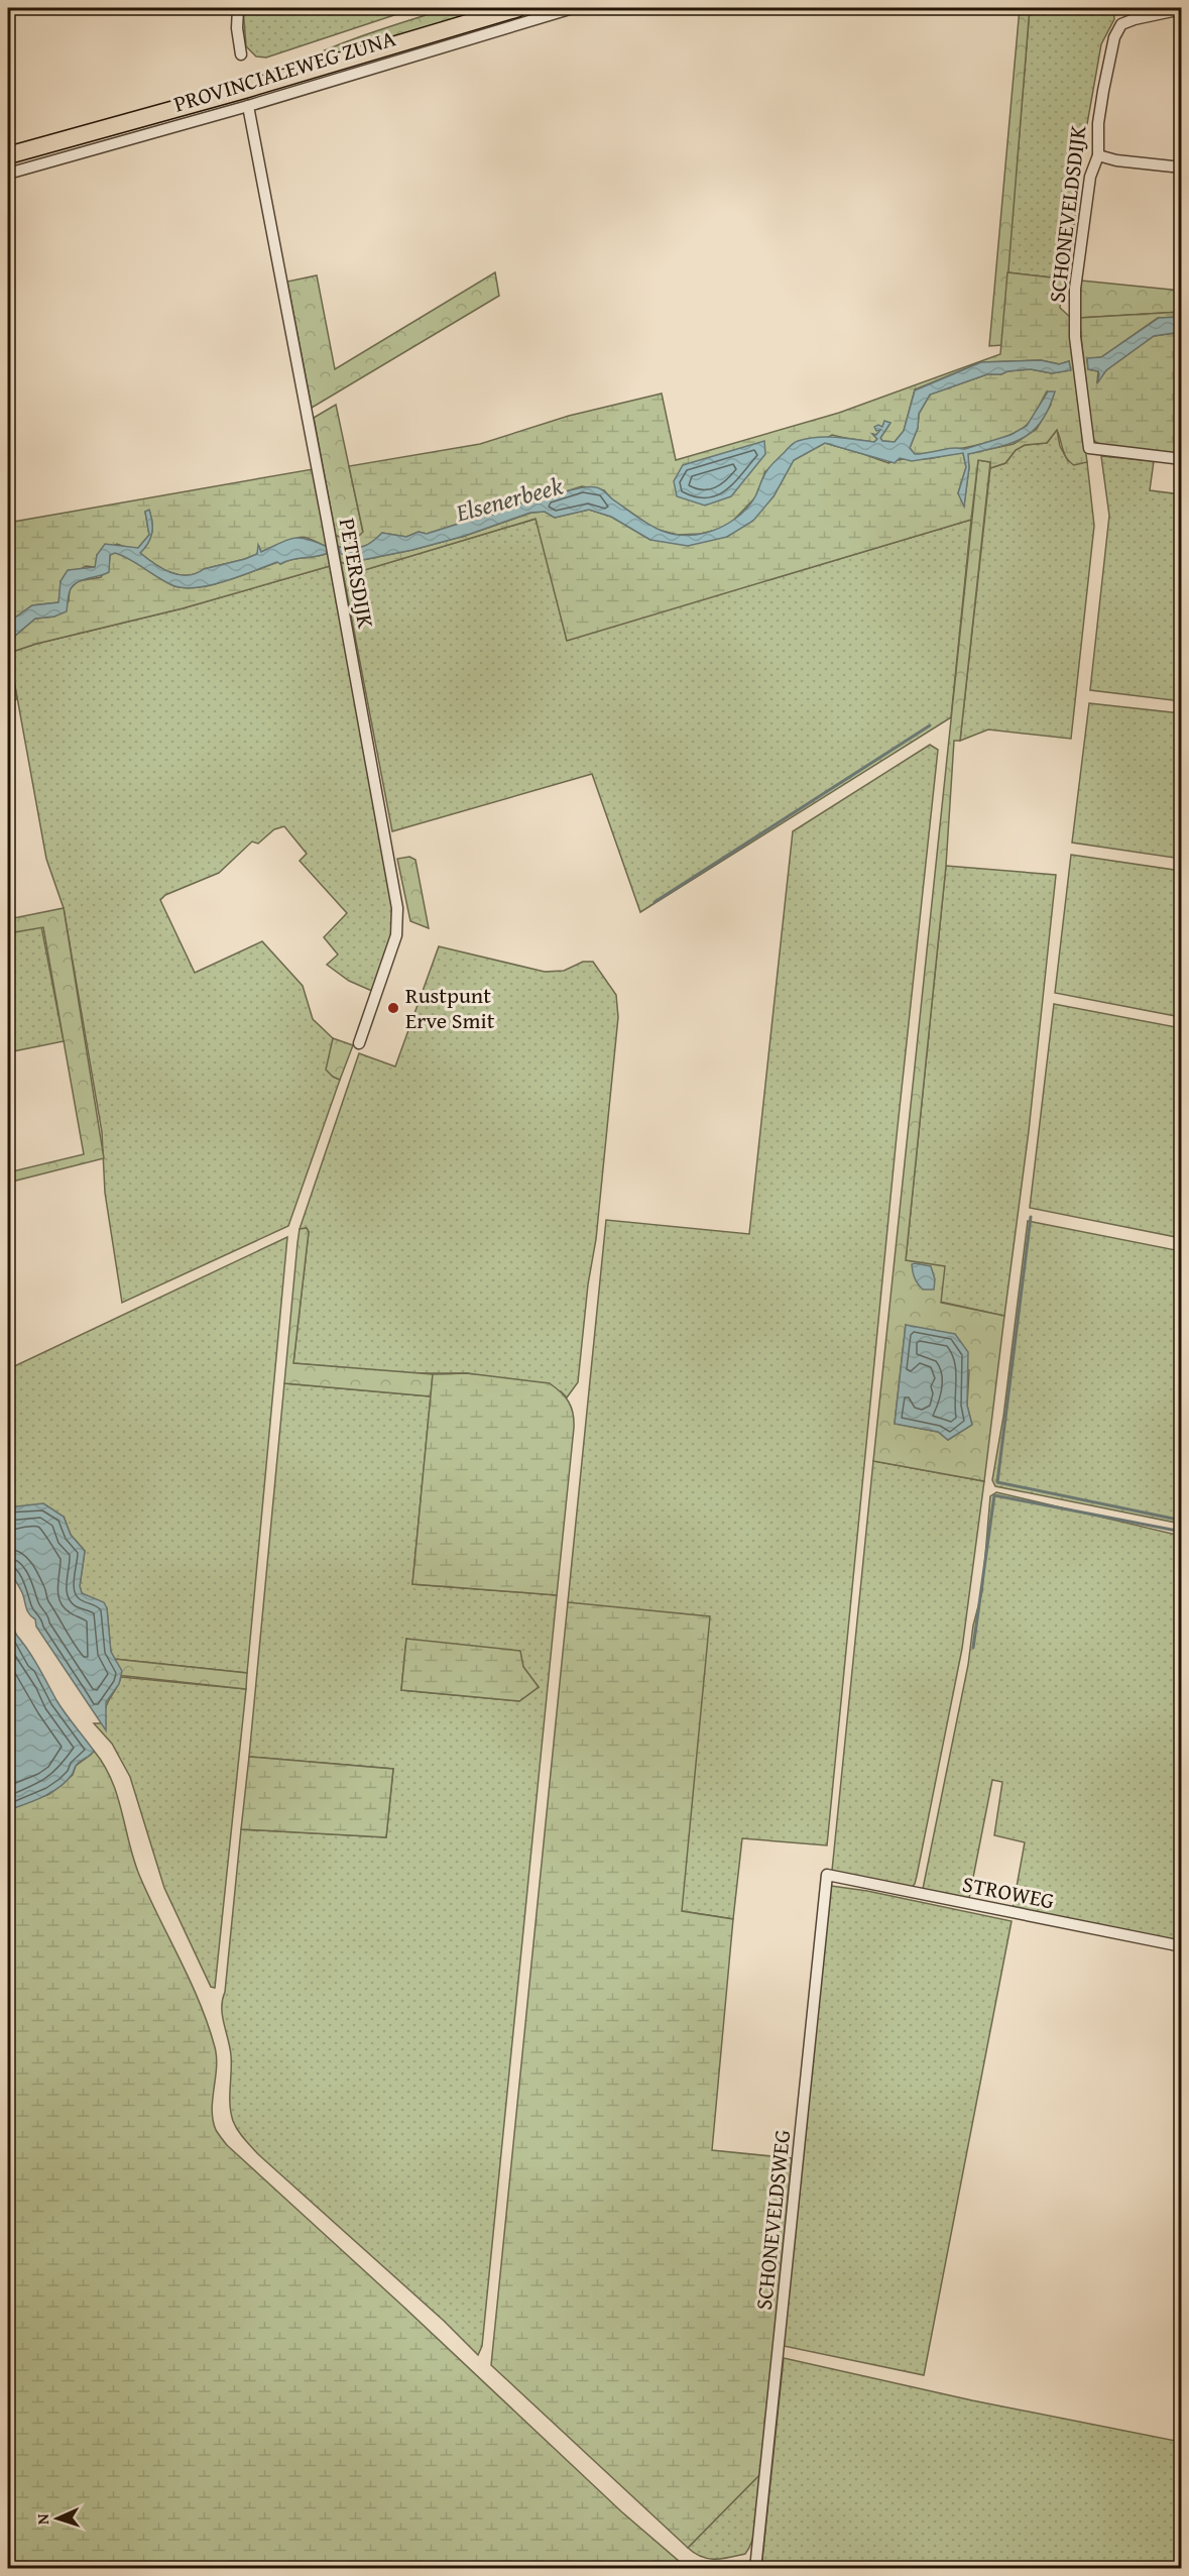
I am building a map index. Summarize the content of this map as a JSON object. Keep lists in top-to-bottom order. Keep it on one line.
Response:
{"streets":{"main road":["PROVINCIALEWEG ZUNA"],"street":["SCHONEVELDSDIJK","PETERSDIJK","STROWEG","SCHONEVELDSWEG"]},"crossings":[["PROVINCIALEWEG ZUNA","PETERSDIJK"],["STROWEG","SCHONEVELDSWEG"]],"water":["Elsenerbeek"],"places":["Rustpunt Erve Smit"],"north":"left"}
